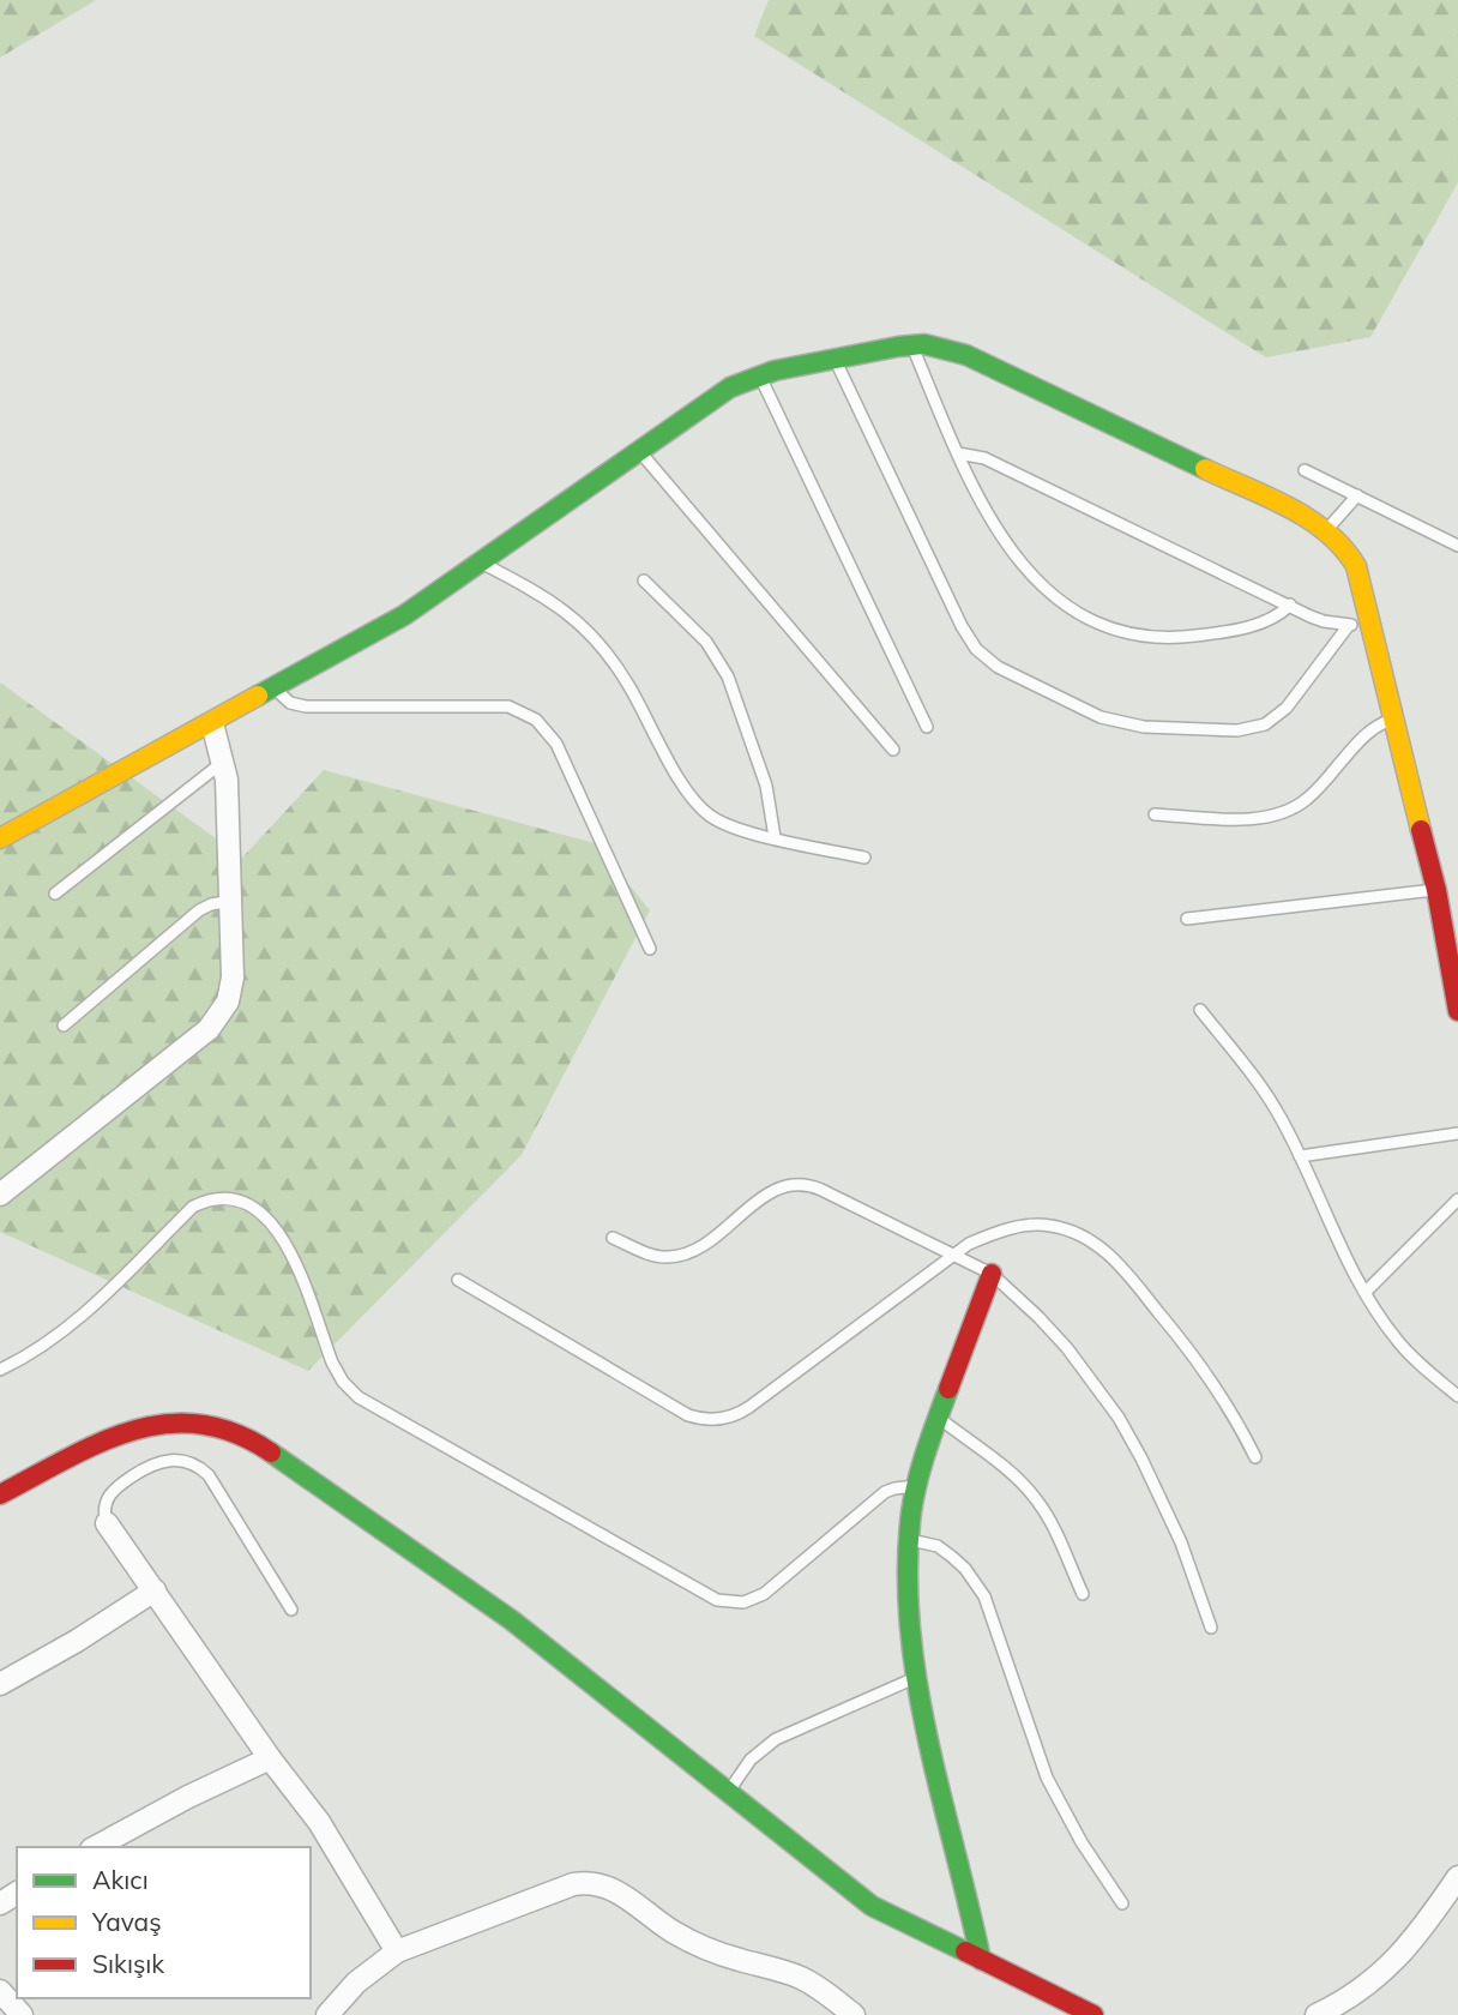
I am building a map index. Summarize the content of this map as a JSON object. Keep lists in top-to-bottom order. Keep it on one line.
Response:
{"legend":["Akıcı","Yavaş","Sıkışık"]}
